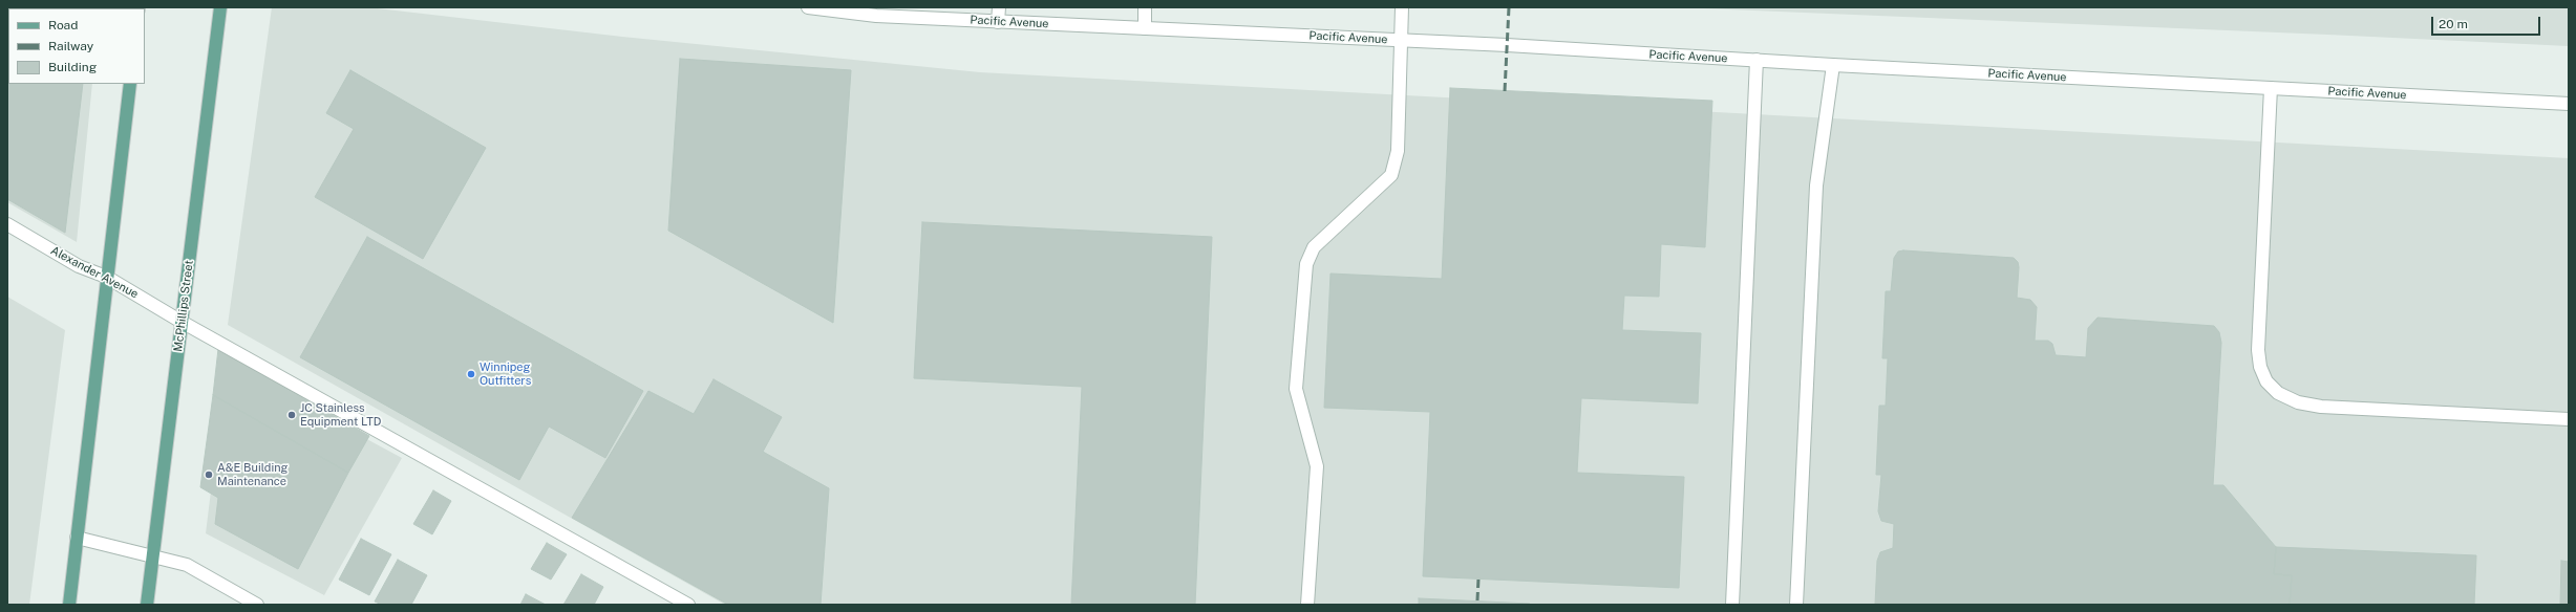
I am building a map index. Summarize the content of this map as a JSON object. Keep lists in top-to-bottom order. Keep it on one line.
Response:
{"streets":{"main road":["McPhillips Street"],"street":["Pacific Avenue","Alexander Avenue"]},"crossings":[["Alexander Avenue","McPhillips Street"]],"places":["Winnipeg Outfitters","JC Stainless Equipment LTD","A&E Building Maintenance"],"legend":["Road","Railway","Building"],"scale_bar":"20 m"}
